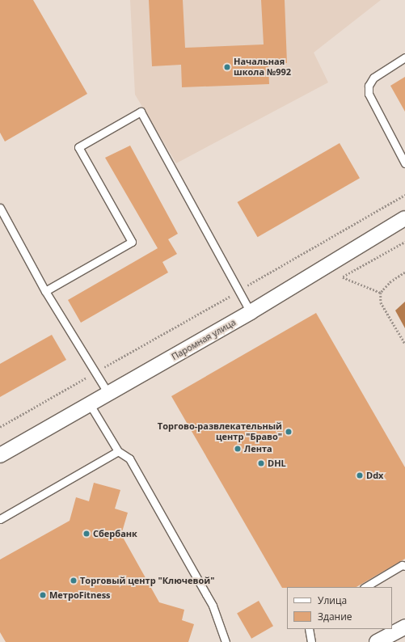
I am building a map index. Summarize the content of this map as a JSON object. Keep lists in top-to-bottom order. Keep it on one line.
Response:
{"streets":{"street":["Паромная улица"]},"places":["Начальная школа №992","Торгово-развлекательный центр \"Браво\"","Лента","DHL","Ddx","Сбербанк","Торговый центр \"Ключевой\"","МетроFitness"],"legend":["Улица","Здание"]}
